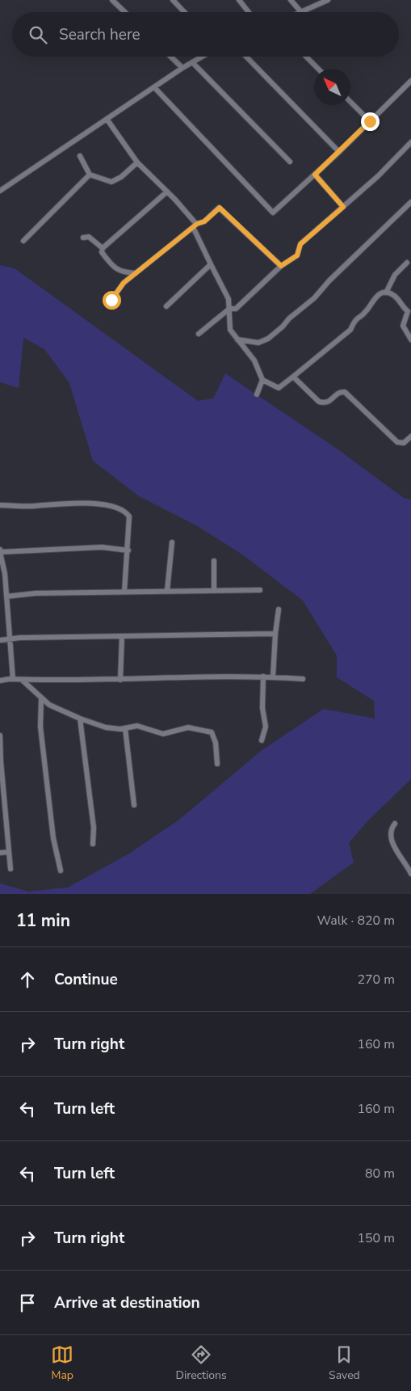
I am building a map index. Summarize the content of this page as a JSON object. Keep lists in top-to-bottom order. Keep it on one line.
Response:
{"north":"top left","page":{"search":"Search here","heading":["11 min","Walk · 820 m"],"list":[["Continue","270 m"],["Turn right","160 m"],["Turn left","160 m"],["Turn left","80 m"],["Turn right","150 m"],"Arrive at destination"],"nav":["Map","Directions","Saved"]}}
